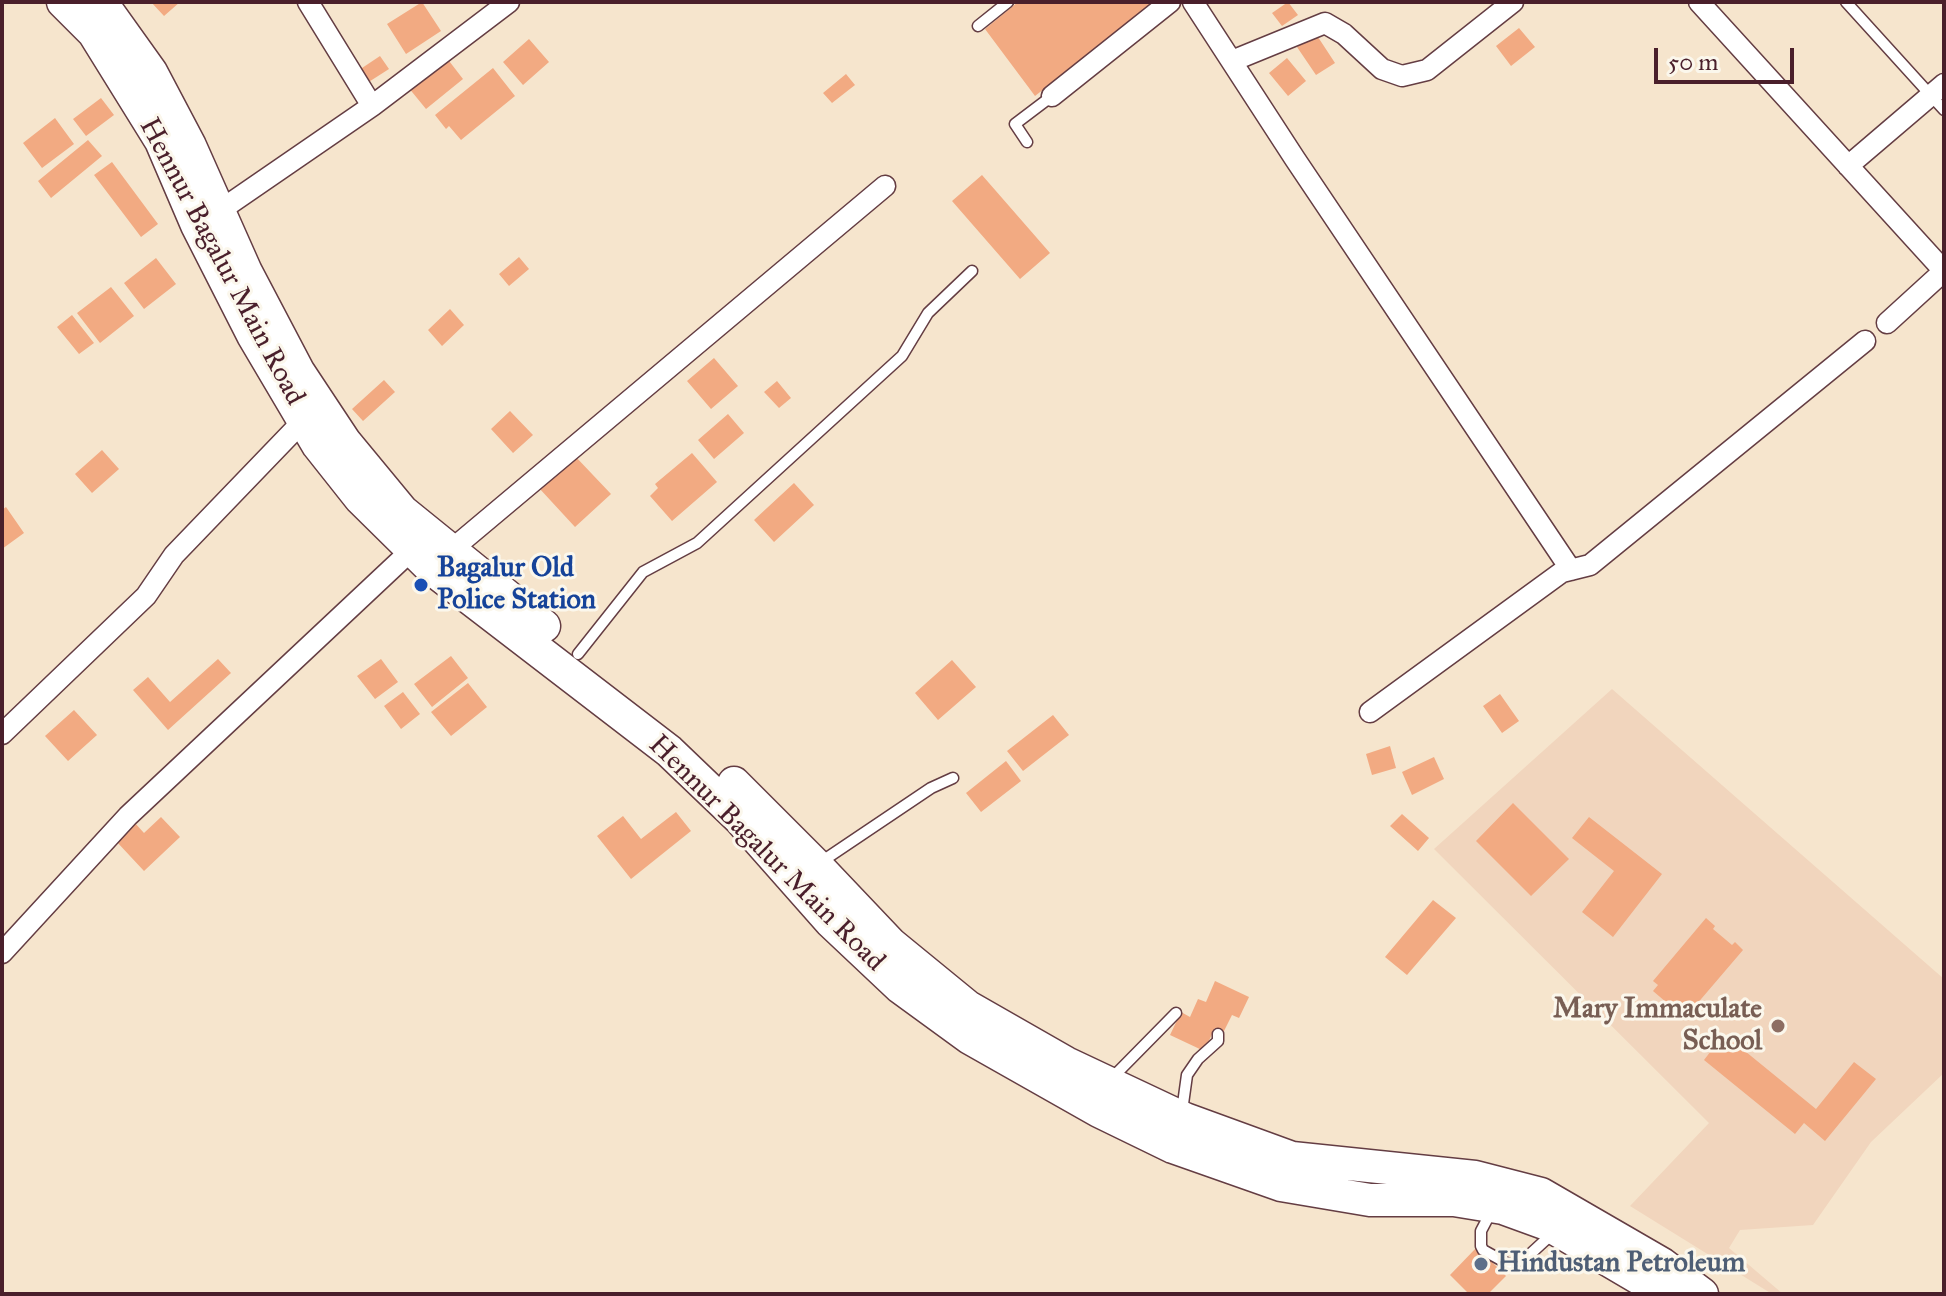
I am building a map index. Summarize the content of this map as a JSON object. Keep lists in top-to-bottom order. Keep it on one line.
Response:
{"streets":{"main road":["Hennur Bagalur Main Road"]},"places":["Bagalur Old Police Station","Mary Immaculate School","Hindustan Petroleum"],"scale_bar":"50 m"}
